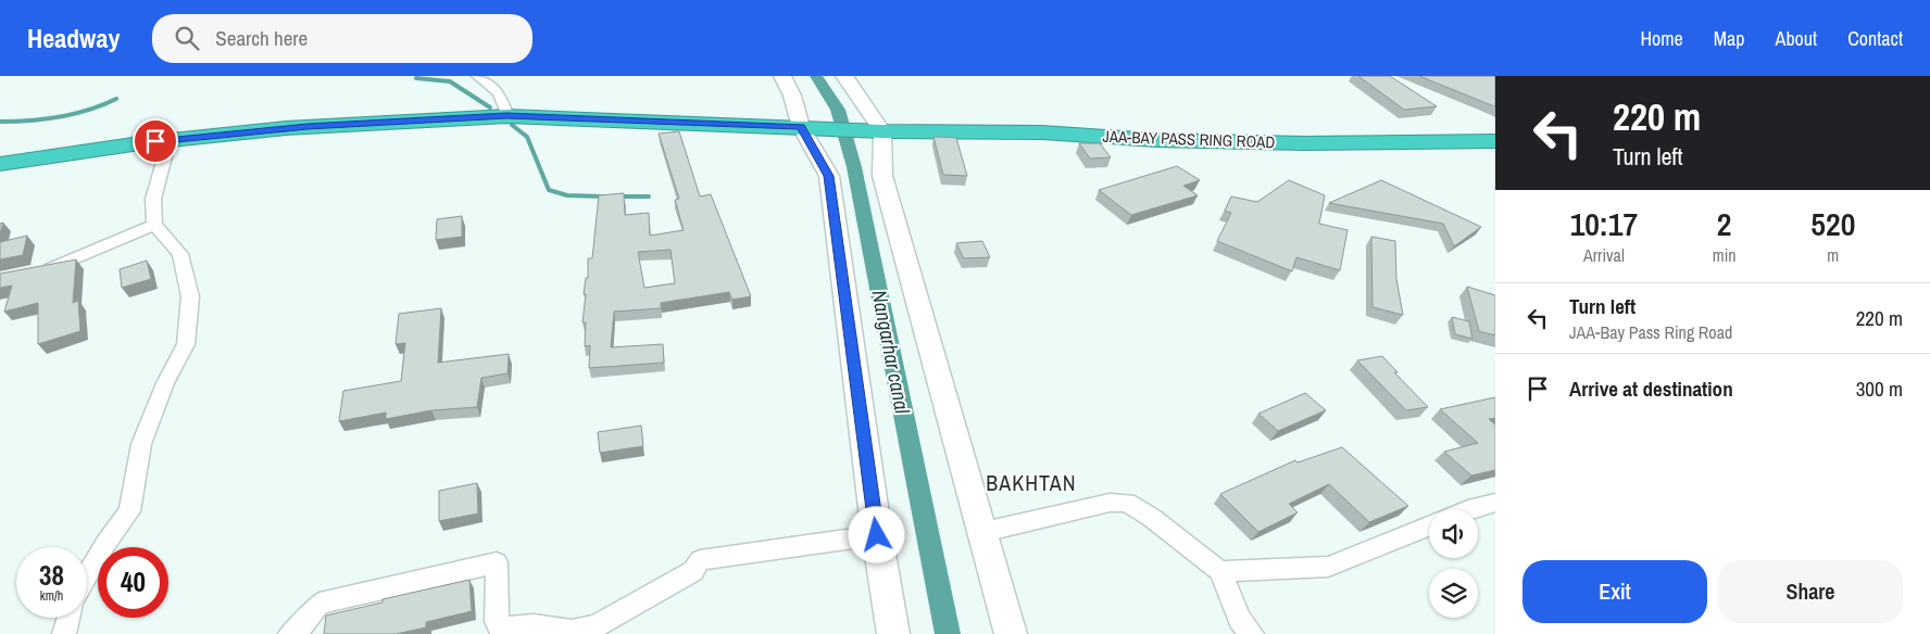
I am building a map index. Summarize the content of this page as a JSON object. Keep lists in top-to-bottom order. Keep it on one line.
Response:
{"streets":{"highway":["JAA-BAY PASS RING ROAD"]},"districts":["BAKHTAN"],"water":["Nangarhar canal"],"page":{"header":"Headway","search":"Search here","nav":["Home","Map","About","Contact"],"turn":["220 m","Turn left"],"eta":["10:17","Arrival","2","min","520","m"],"list":[{"name":"Turn left","note":"JAA-Bay Pass Ring Road","value":"220 m"},{"name":"Arrive at destination","value":"300 m"}],"speed":"38 km/h","limit":"40","buttons":["Exit","Share"]}}
